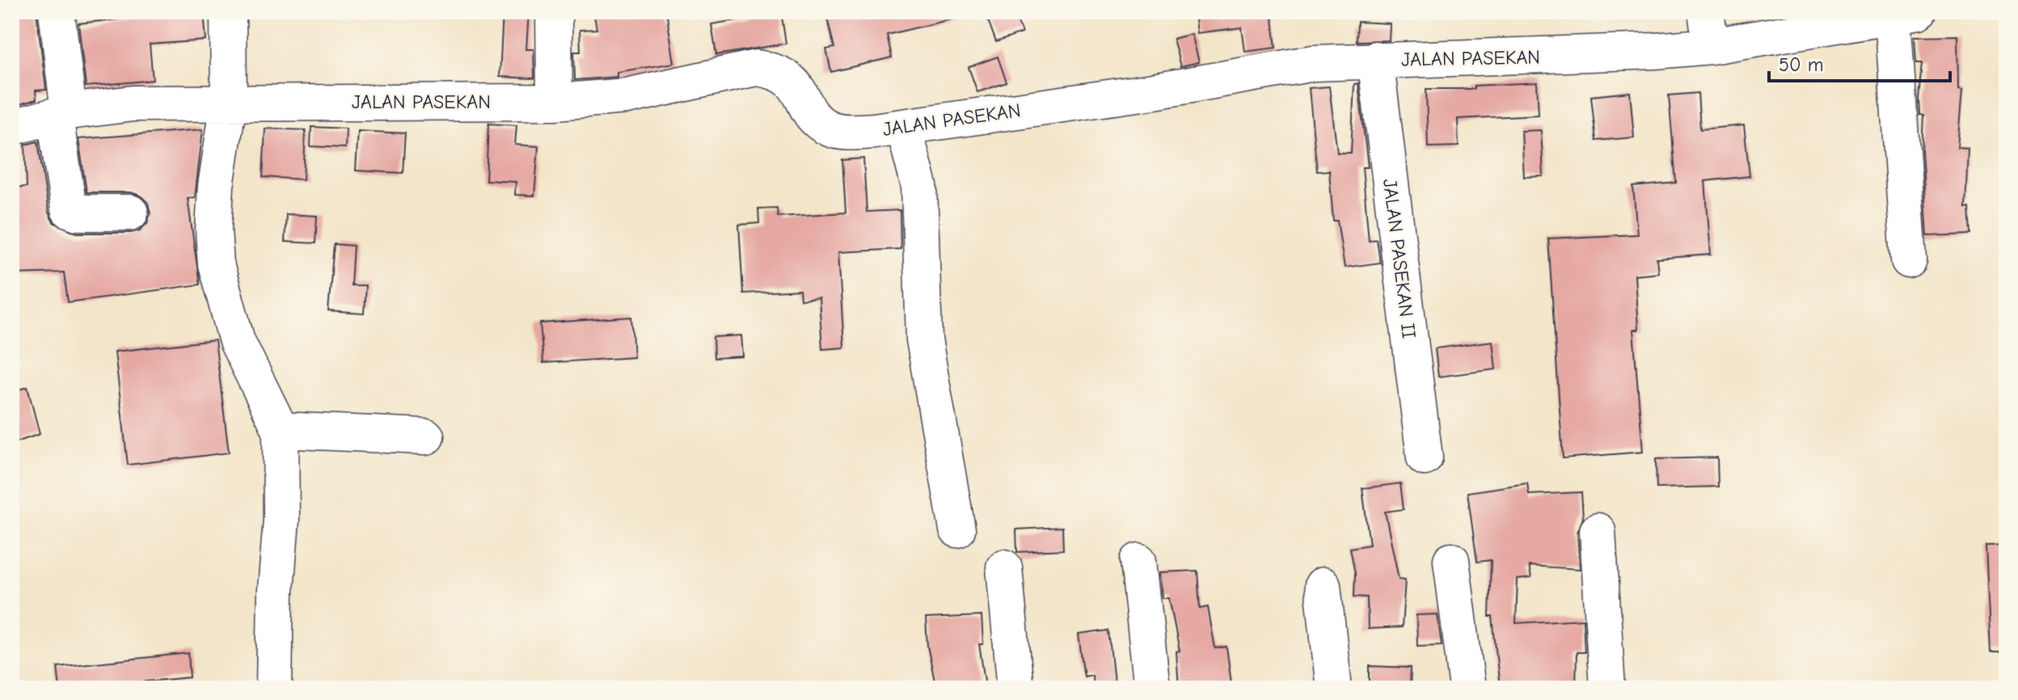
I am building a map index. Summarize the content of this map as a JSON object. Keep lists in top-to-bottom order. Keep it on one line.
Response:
{"streets":{"street":["JALAN PASEKAN","JALAN PASEKAN II"]},"crossings":[["JALAN PASEKAN","JALAN PASEKAN II"]],"scale_bar":"50 m"}
